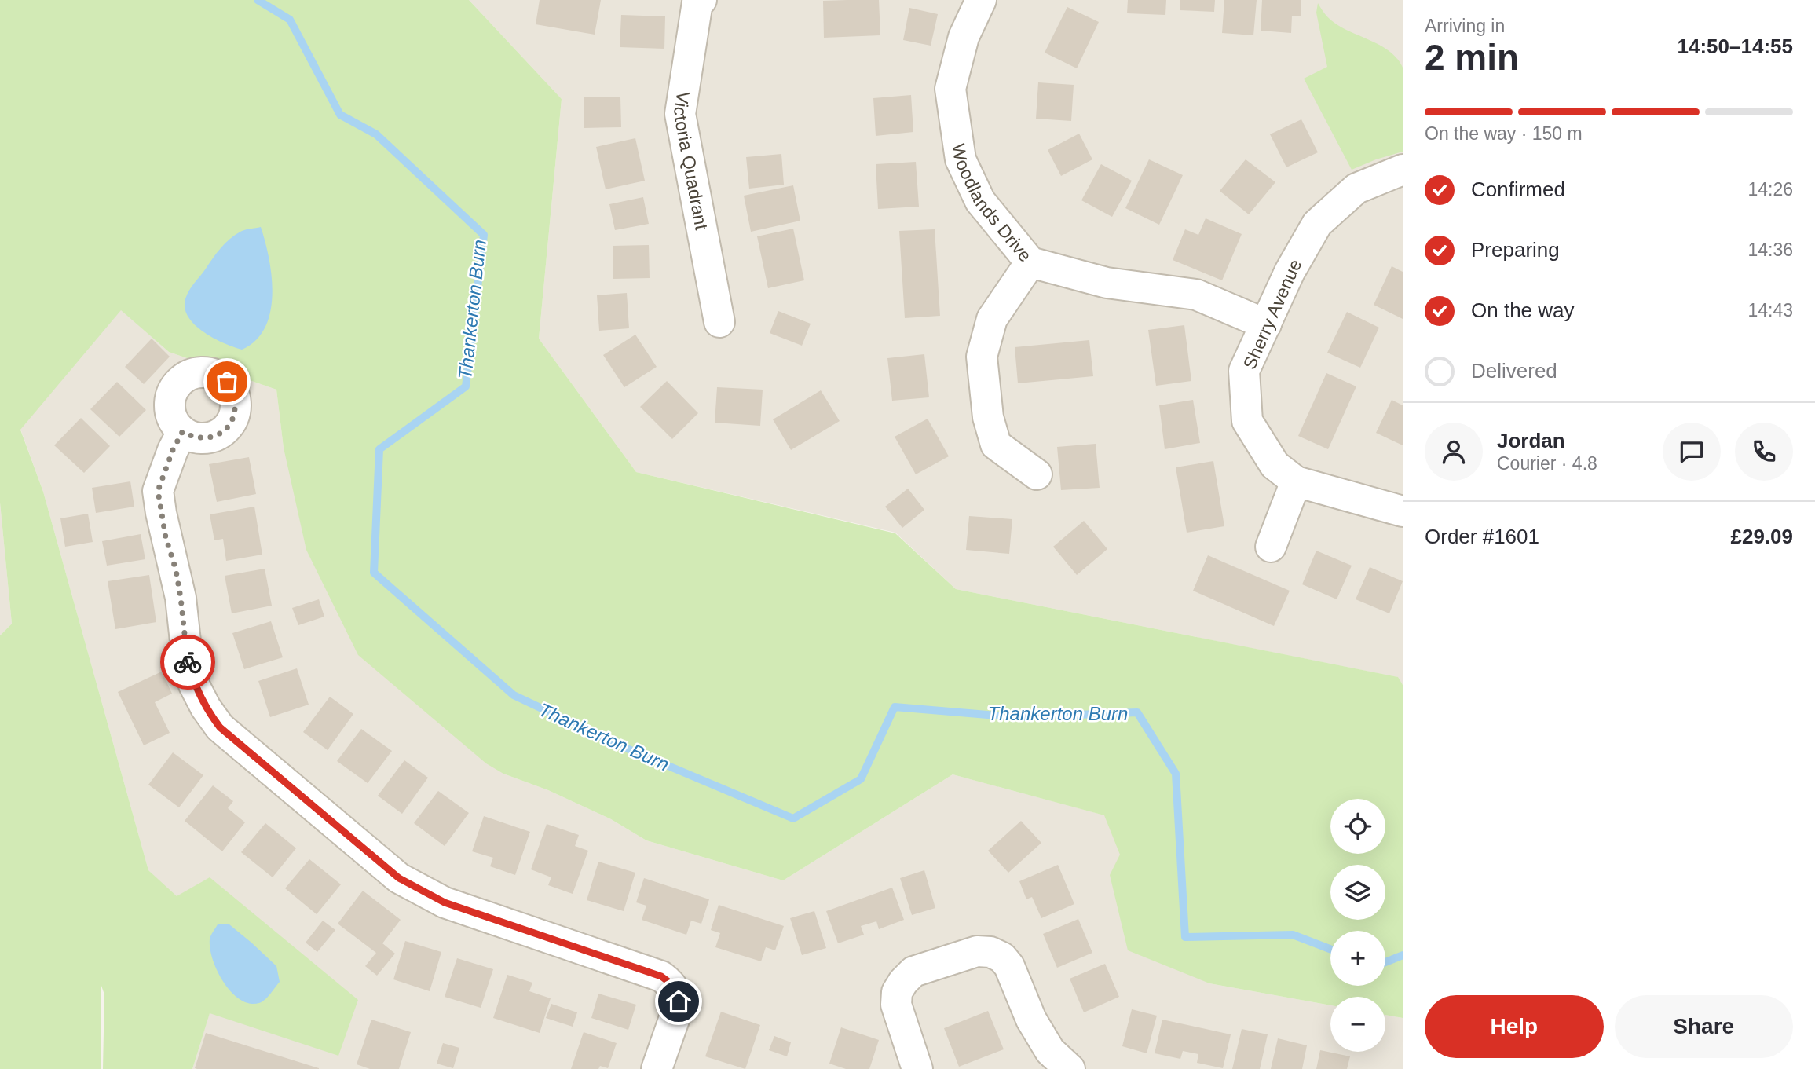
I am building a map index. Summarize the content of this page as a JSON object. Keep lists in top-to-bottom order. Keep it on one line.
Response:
{"streets":{"street":["Victoria Quadrant","Woodlands Drive","Sherry Avenue"]},"crossings":[["Woodlands Drive","Sherry Avenue"]],"water":["Thankerton Burn"],"page":{"heading":["2 min","Arriving in","14:50–14:55"],"panel":["Jordan","Courier · 4.8","Order #1601","£29.09"],"bar":"On the way · 150 m","list":[["Confirmed","14:26"],["Preparing","14:36"],["On the way","14:43"],"Delivered"],"map_buttons":["+","−"],"buttons":["Help","Share"]}}
